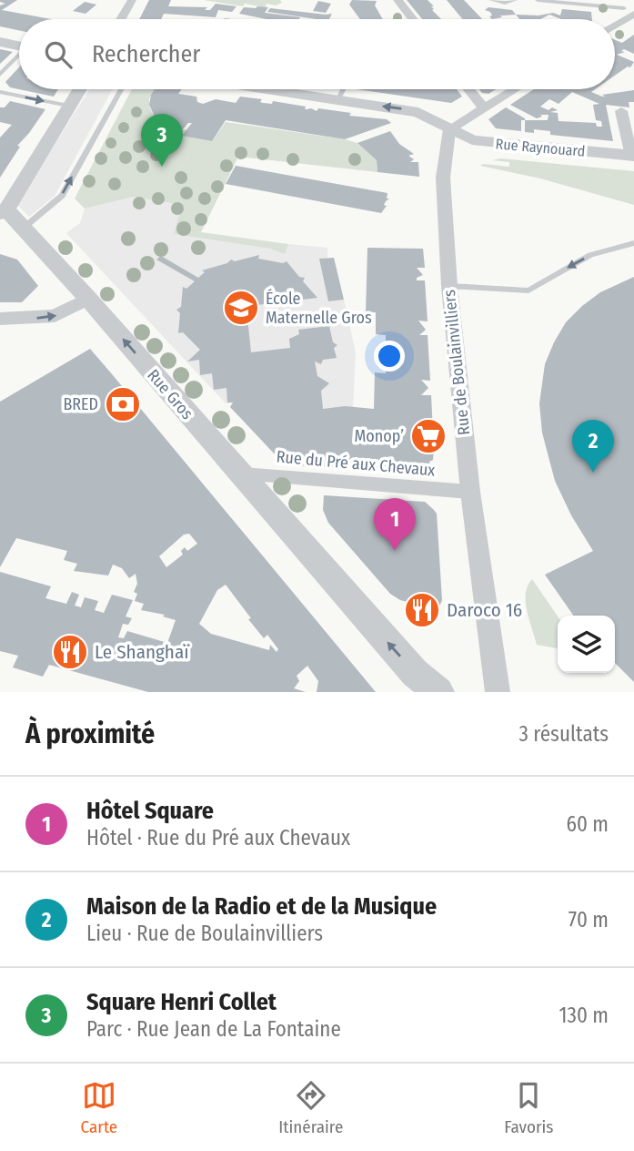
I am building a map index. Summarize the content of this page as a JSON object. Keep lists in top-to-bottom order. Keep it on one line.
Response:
{"streets":{"street":["Rue Raynouard","Rue de Boulainvilliers","Rue Gros","Rue du Pré aux Chevaux"]},"crossings":[["Rue Raynouard","Rue de Boulainvilliers"],["Rue de Boulainvilliers","Rue du Pré aux Chevaux"],["Rue Gros","Rue du Pré aux Chevaux"]],"one_way":["Rue Gros"],"places":{"school or university":["École Maternelle Gros"],"bank":["BRED"],"supermarket":["Monop’"],"restaurant":["Daroco 16","Le Shanghaï"]},"page":{"search":"Rechercher","pins":["3","2","1"],"heading":["À proximité","3 résultats"],"list":[{"mark":"1","name":"Hôtel Square","note":"Hôtel · Rue du Pré aux Chevaux","value":"60 m"},{"mark":"2","name":"Maison de la Radio et de la Musique","note":"Lieu · Rue de Boulainvilliers","value":"70 m"},{"mark":"3","name":"Square Henri Collet","note":"Parc · Rue Jean de La Fontaine","value":"130 m"}],"nav":["Carte","Itinéraire","Favoris"]}}
